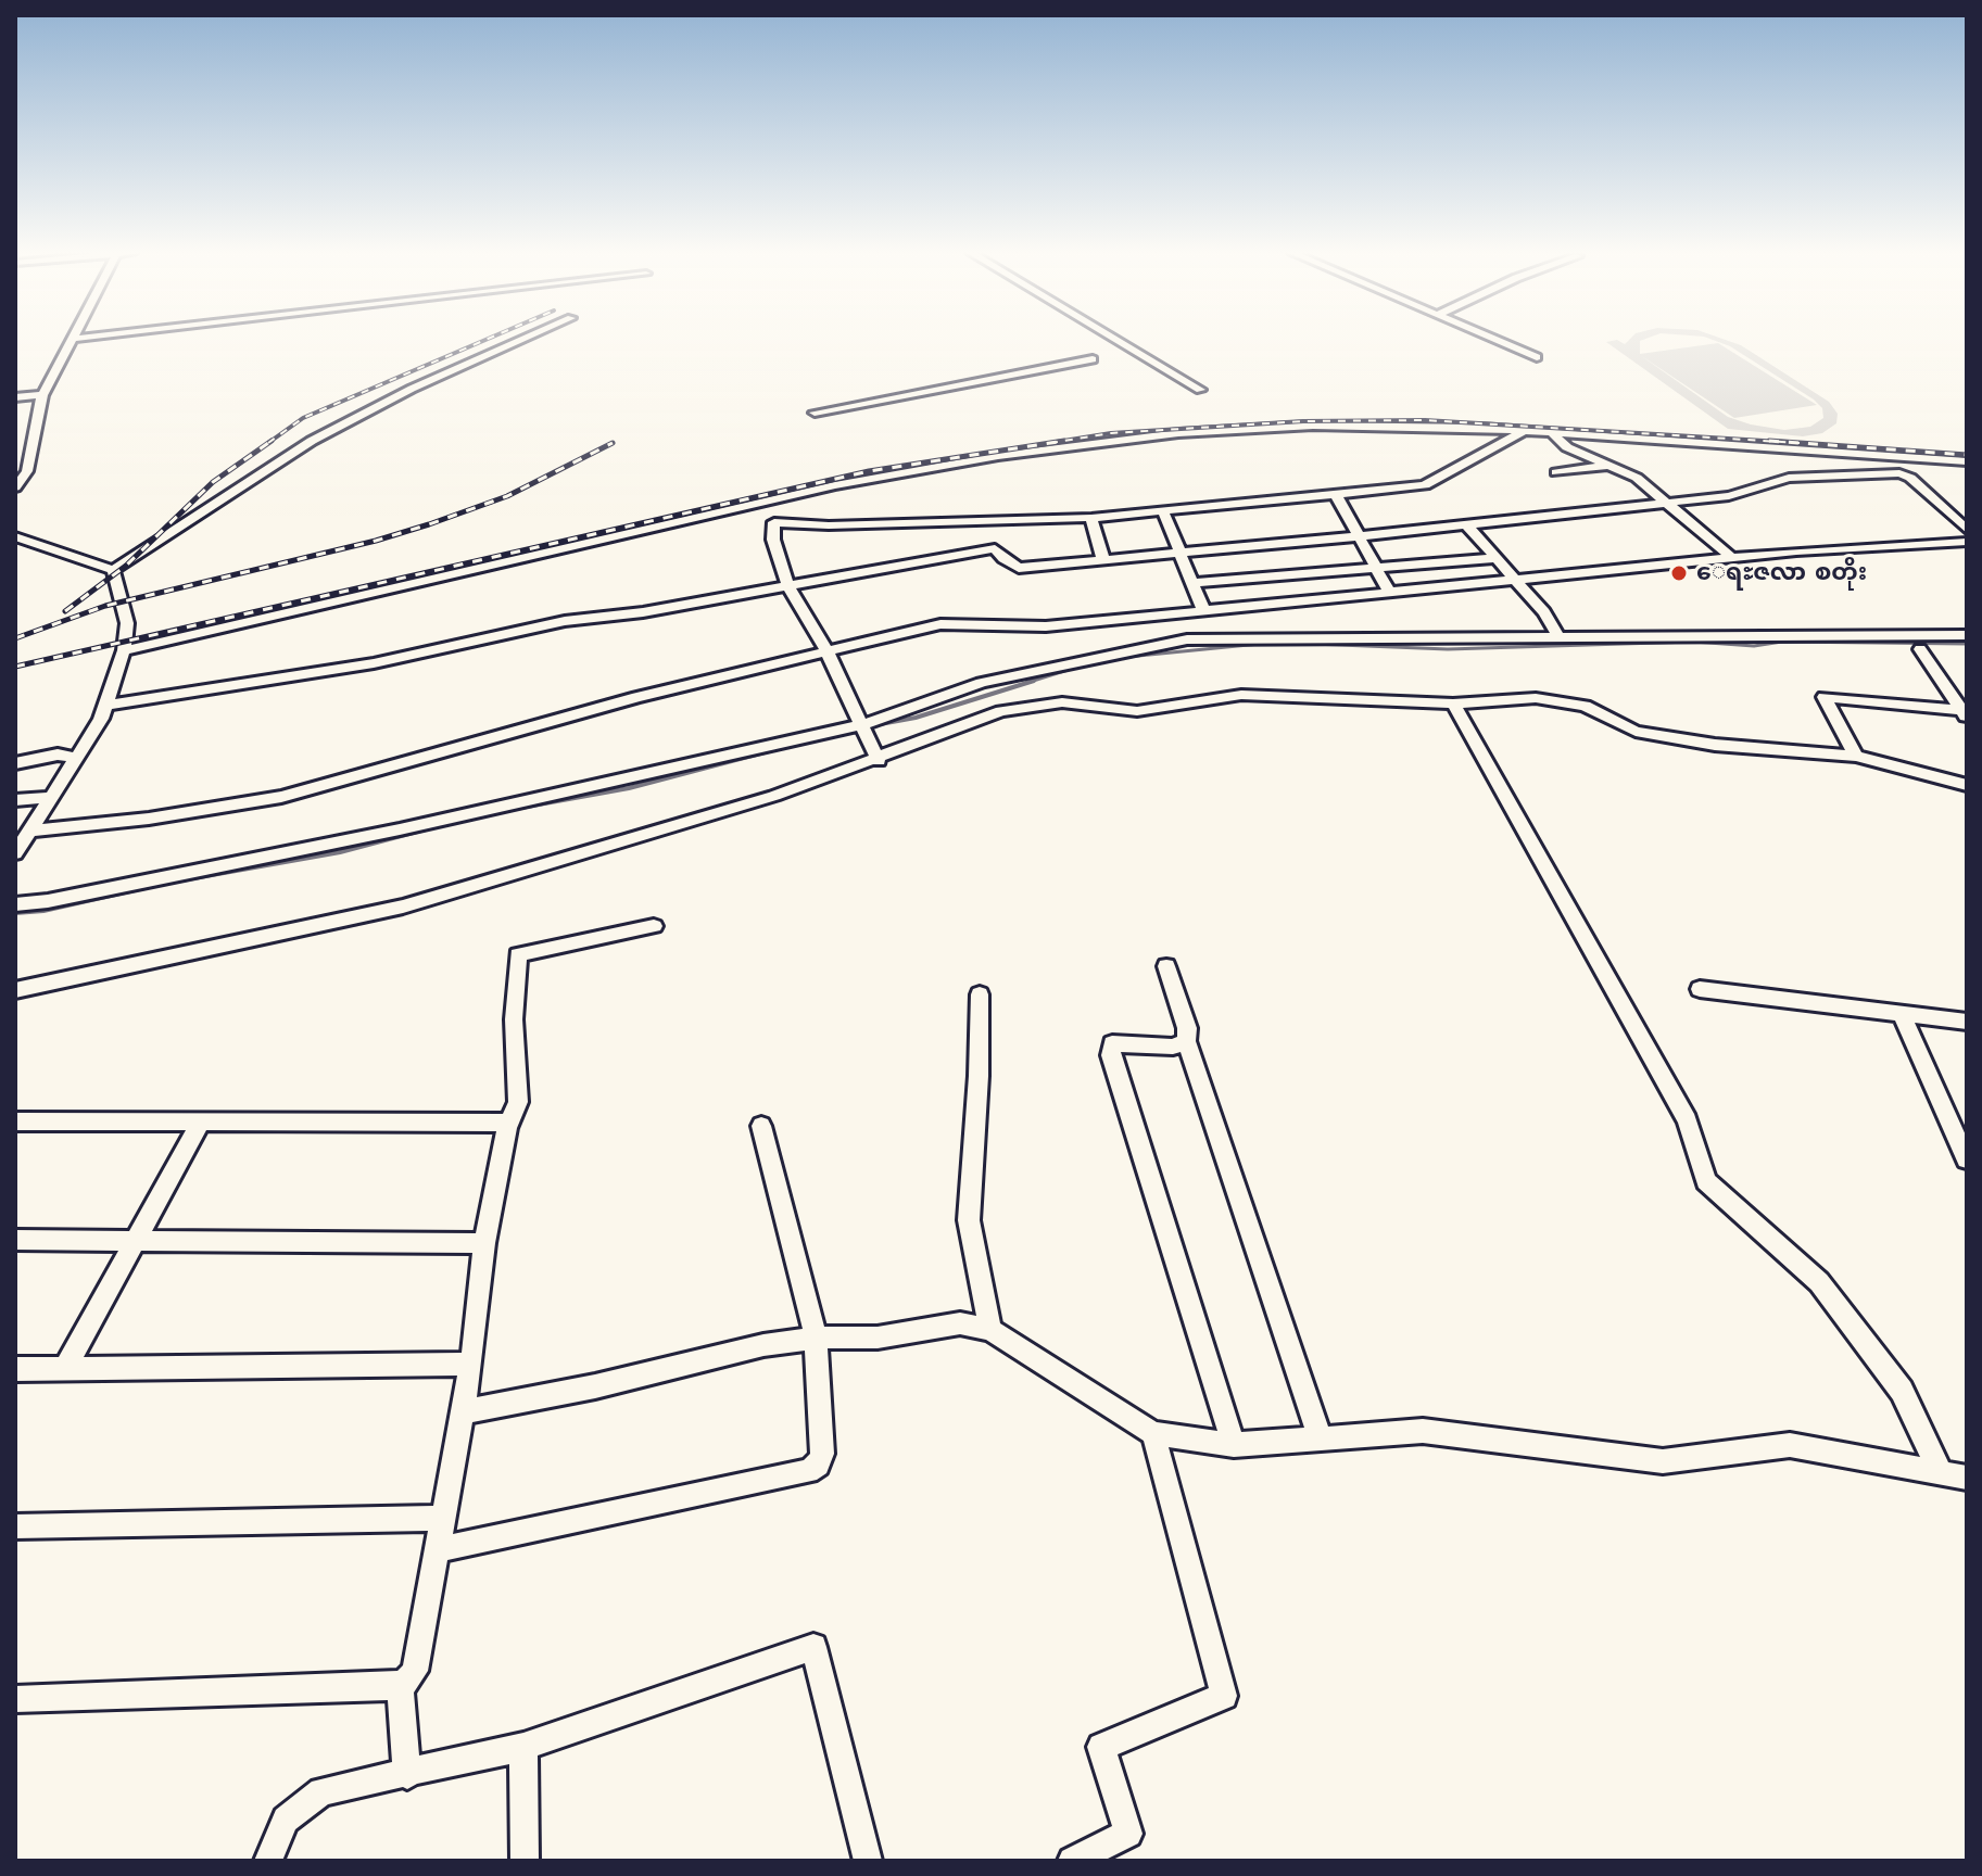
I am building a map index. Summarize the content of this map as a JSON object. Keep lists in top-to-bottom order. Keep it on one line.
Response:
{"places":["ေရႊဇလာ စတိုး"]}
